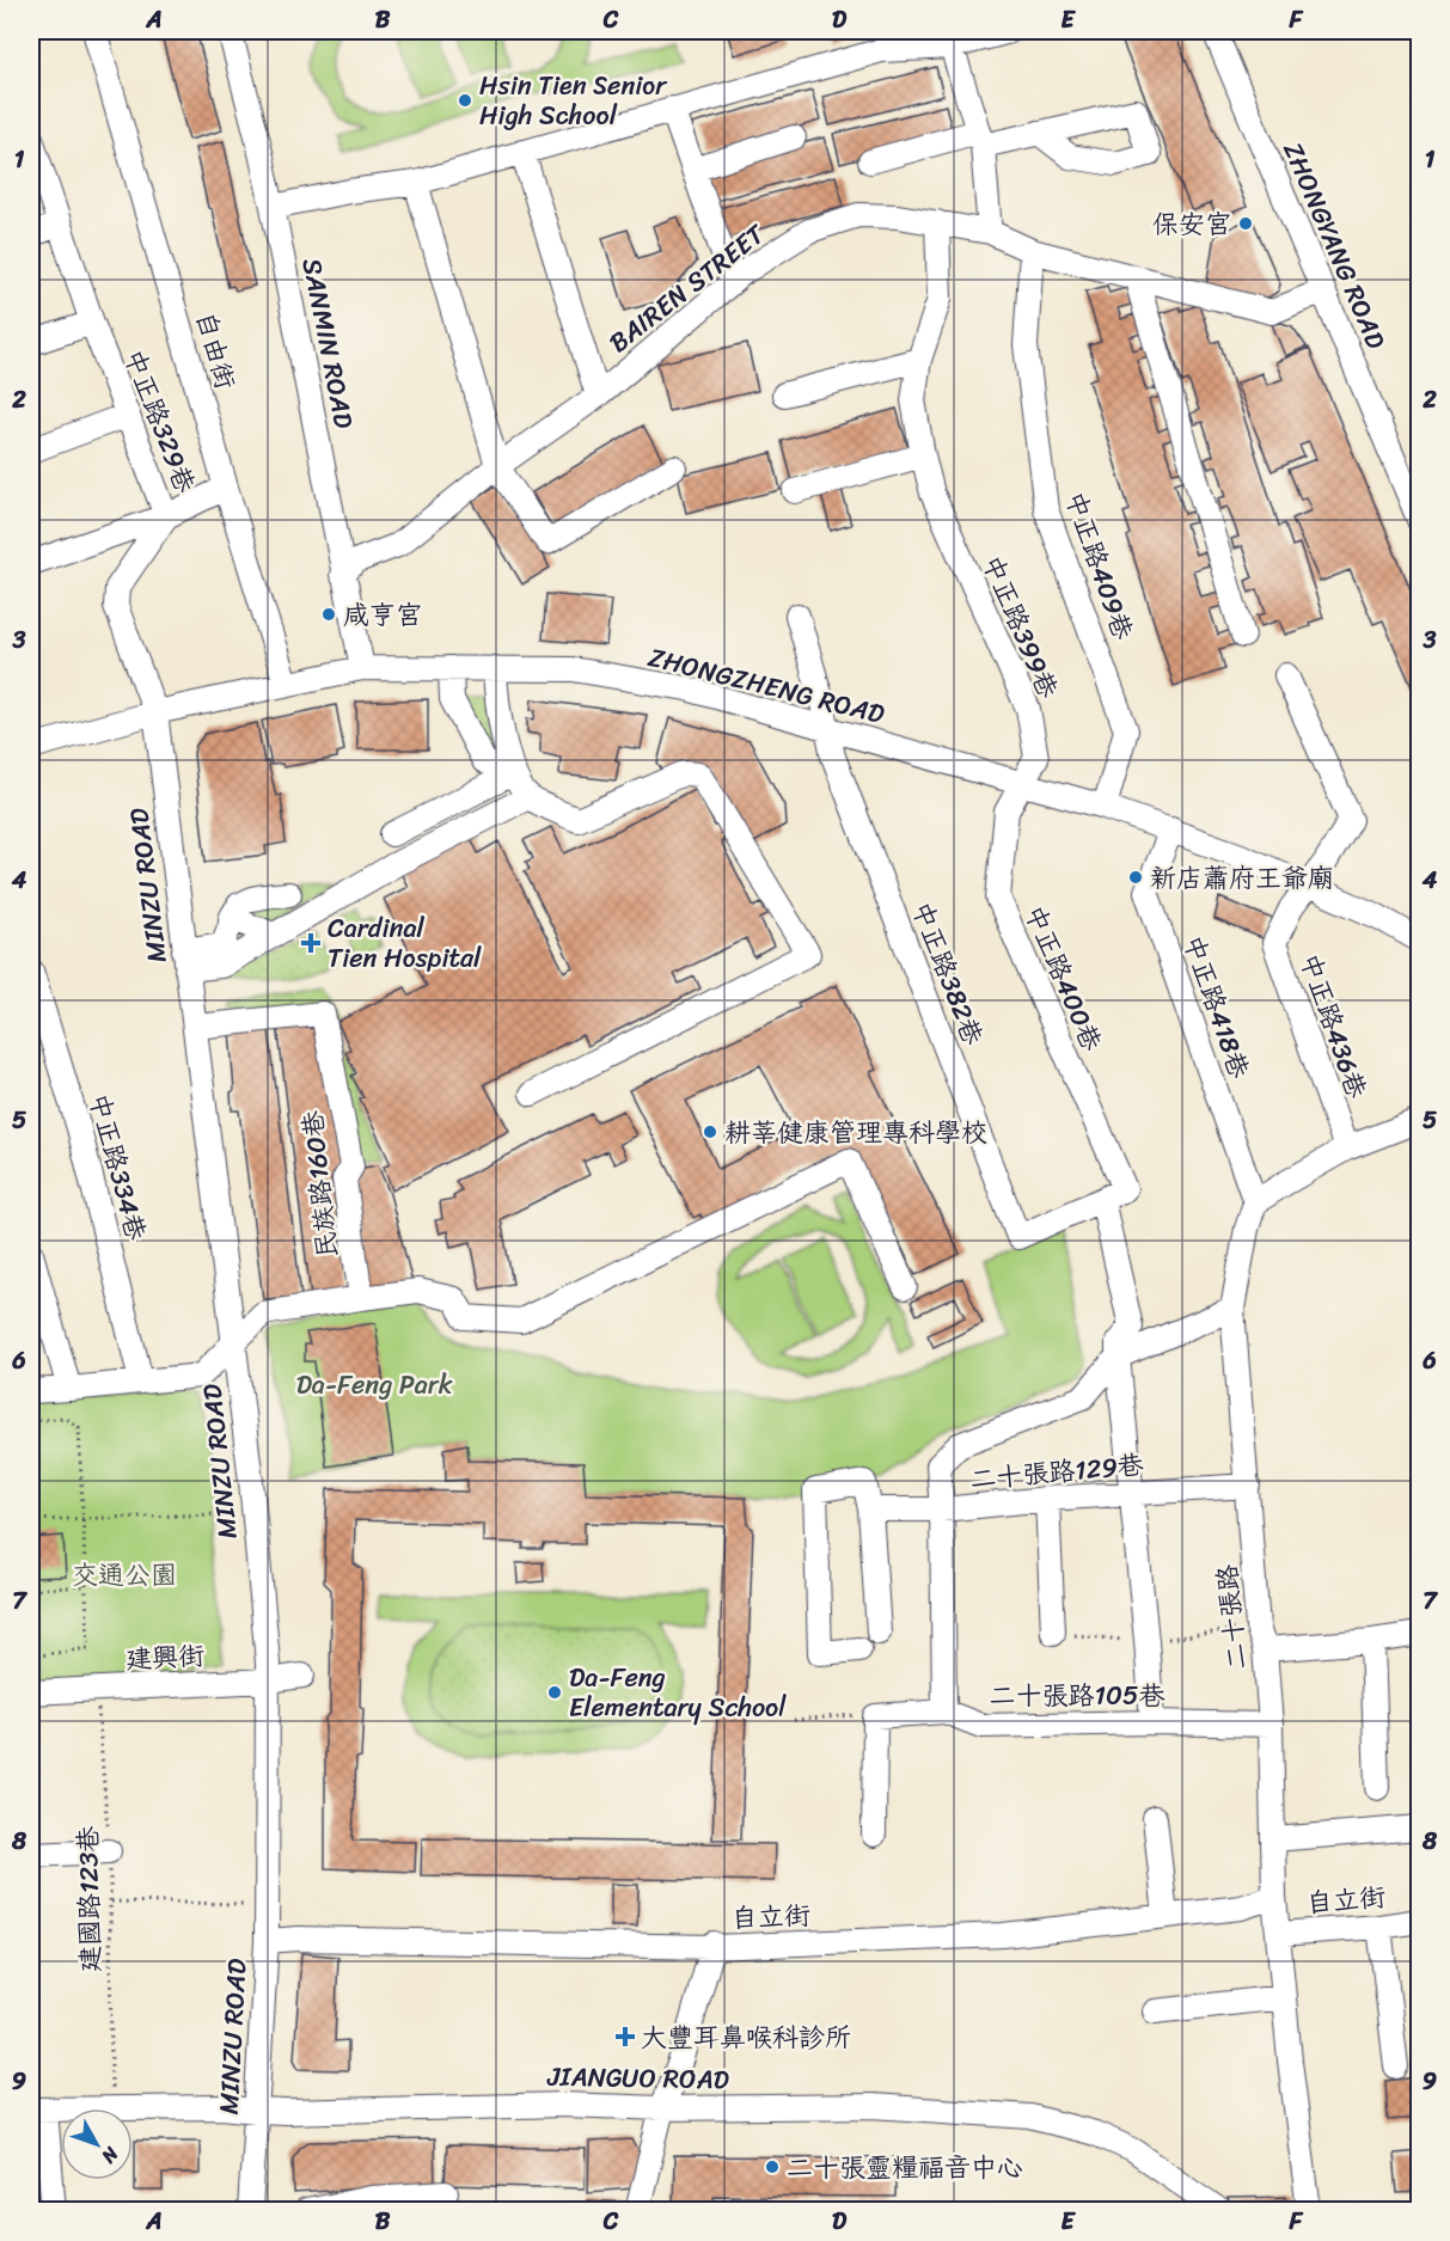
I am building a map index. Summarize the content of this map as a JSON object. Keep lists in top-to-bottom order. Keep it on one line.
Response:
{"streets":{"street":["ZHONGYANG ROAD","BAIREN STREET","SANMIN ROAD","自由街","中正路329巷","中正路409巷","中正路399巷","ZHONGZHENG ROAD","MINZU ROAD","中正路382巷","中正路400巷","中正路418巷","中正路436巷","中正路334巷","民族路160巷","二十張路129巷","二十張路","建興街","二十張路105巷","自立街","JIANGUO ROAD"],"path":["建國路123巷"]},"crossings":[["ZHONGYANG ROAD","BAIREN STREET"],["BAIREN STREET","SANMIN ROAD"],["BAIREN STREET","中正路409巷"],["BAIREN STREET","中正路399巷"],["SANMIN ROAD","ZHONGZHENG ROAD"],["自由街","ZHONGZHENG ROAD"],["中正路329巷","ZHONGZHENG ROAD"],["中正路329巷","MINZU ROAD"],["中正路409巷","ZHONGZHENG ROAD"],["中正路399巷","ZHONGZHENG ROAD"],["中正路399巷","中正路400巷"],["ZHONGZHENG ROAD","MINZU ROAD"],["ZHONGZHENG ROAD","中正路382巷"],["ZHONGZHENG ROAD","中正路400巷"],["ZHONGZHENG ROAD","中正路418巷"],["ZHONGZHENG ROAD","中正路436巷"],["MINZU ROAD","民族路160巷"],["MINZU ROAD","建興街"],["MINZU ROAD","自立街"],["MINZU ROAD","JIANGUO ROAD"],["中正路382巷","中正路400巷"],["中正路418巷","二十張路"],["二十張路129巷","二十張路"],["二十張路","二十張路105巷"],["二十張路","自立街"],["建興街","建國路123巷"],["建國路123巷","JIANGUO ROAD"]],"parks":["Da-Feng Park","交通公園"],"places":{"other":["Hsin Tien Senior High School","保安宮","咸亨宮","新店蕭府王爺廟","耕莘健康管理專科學校","Da-Feng Elementary School","二十張靈糧福音中心"],"health":["Cardinal Tien Hospital","大豐耳鼻喉科診所"]},"north":"bottom right","grid":{"columns":["A","B","C","D","E","F"],"rows":["1","2","3","4","5","6","7","8","9"]}}
